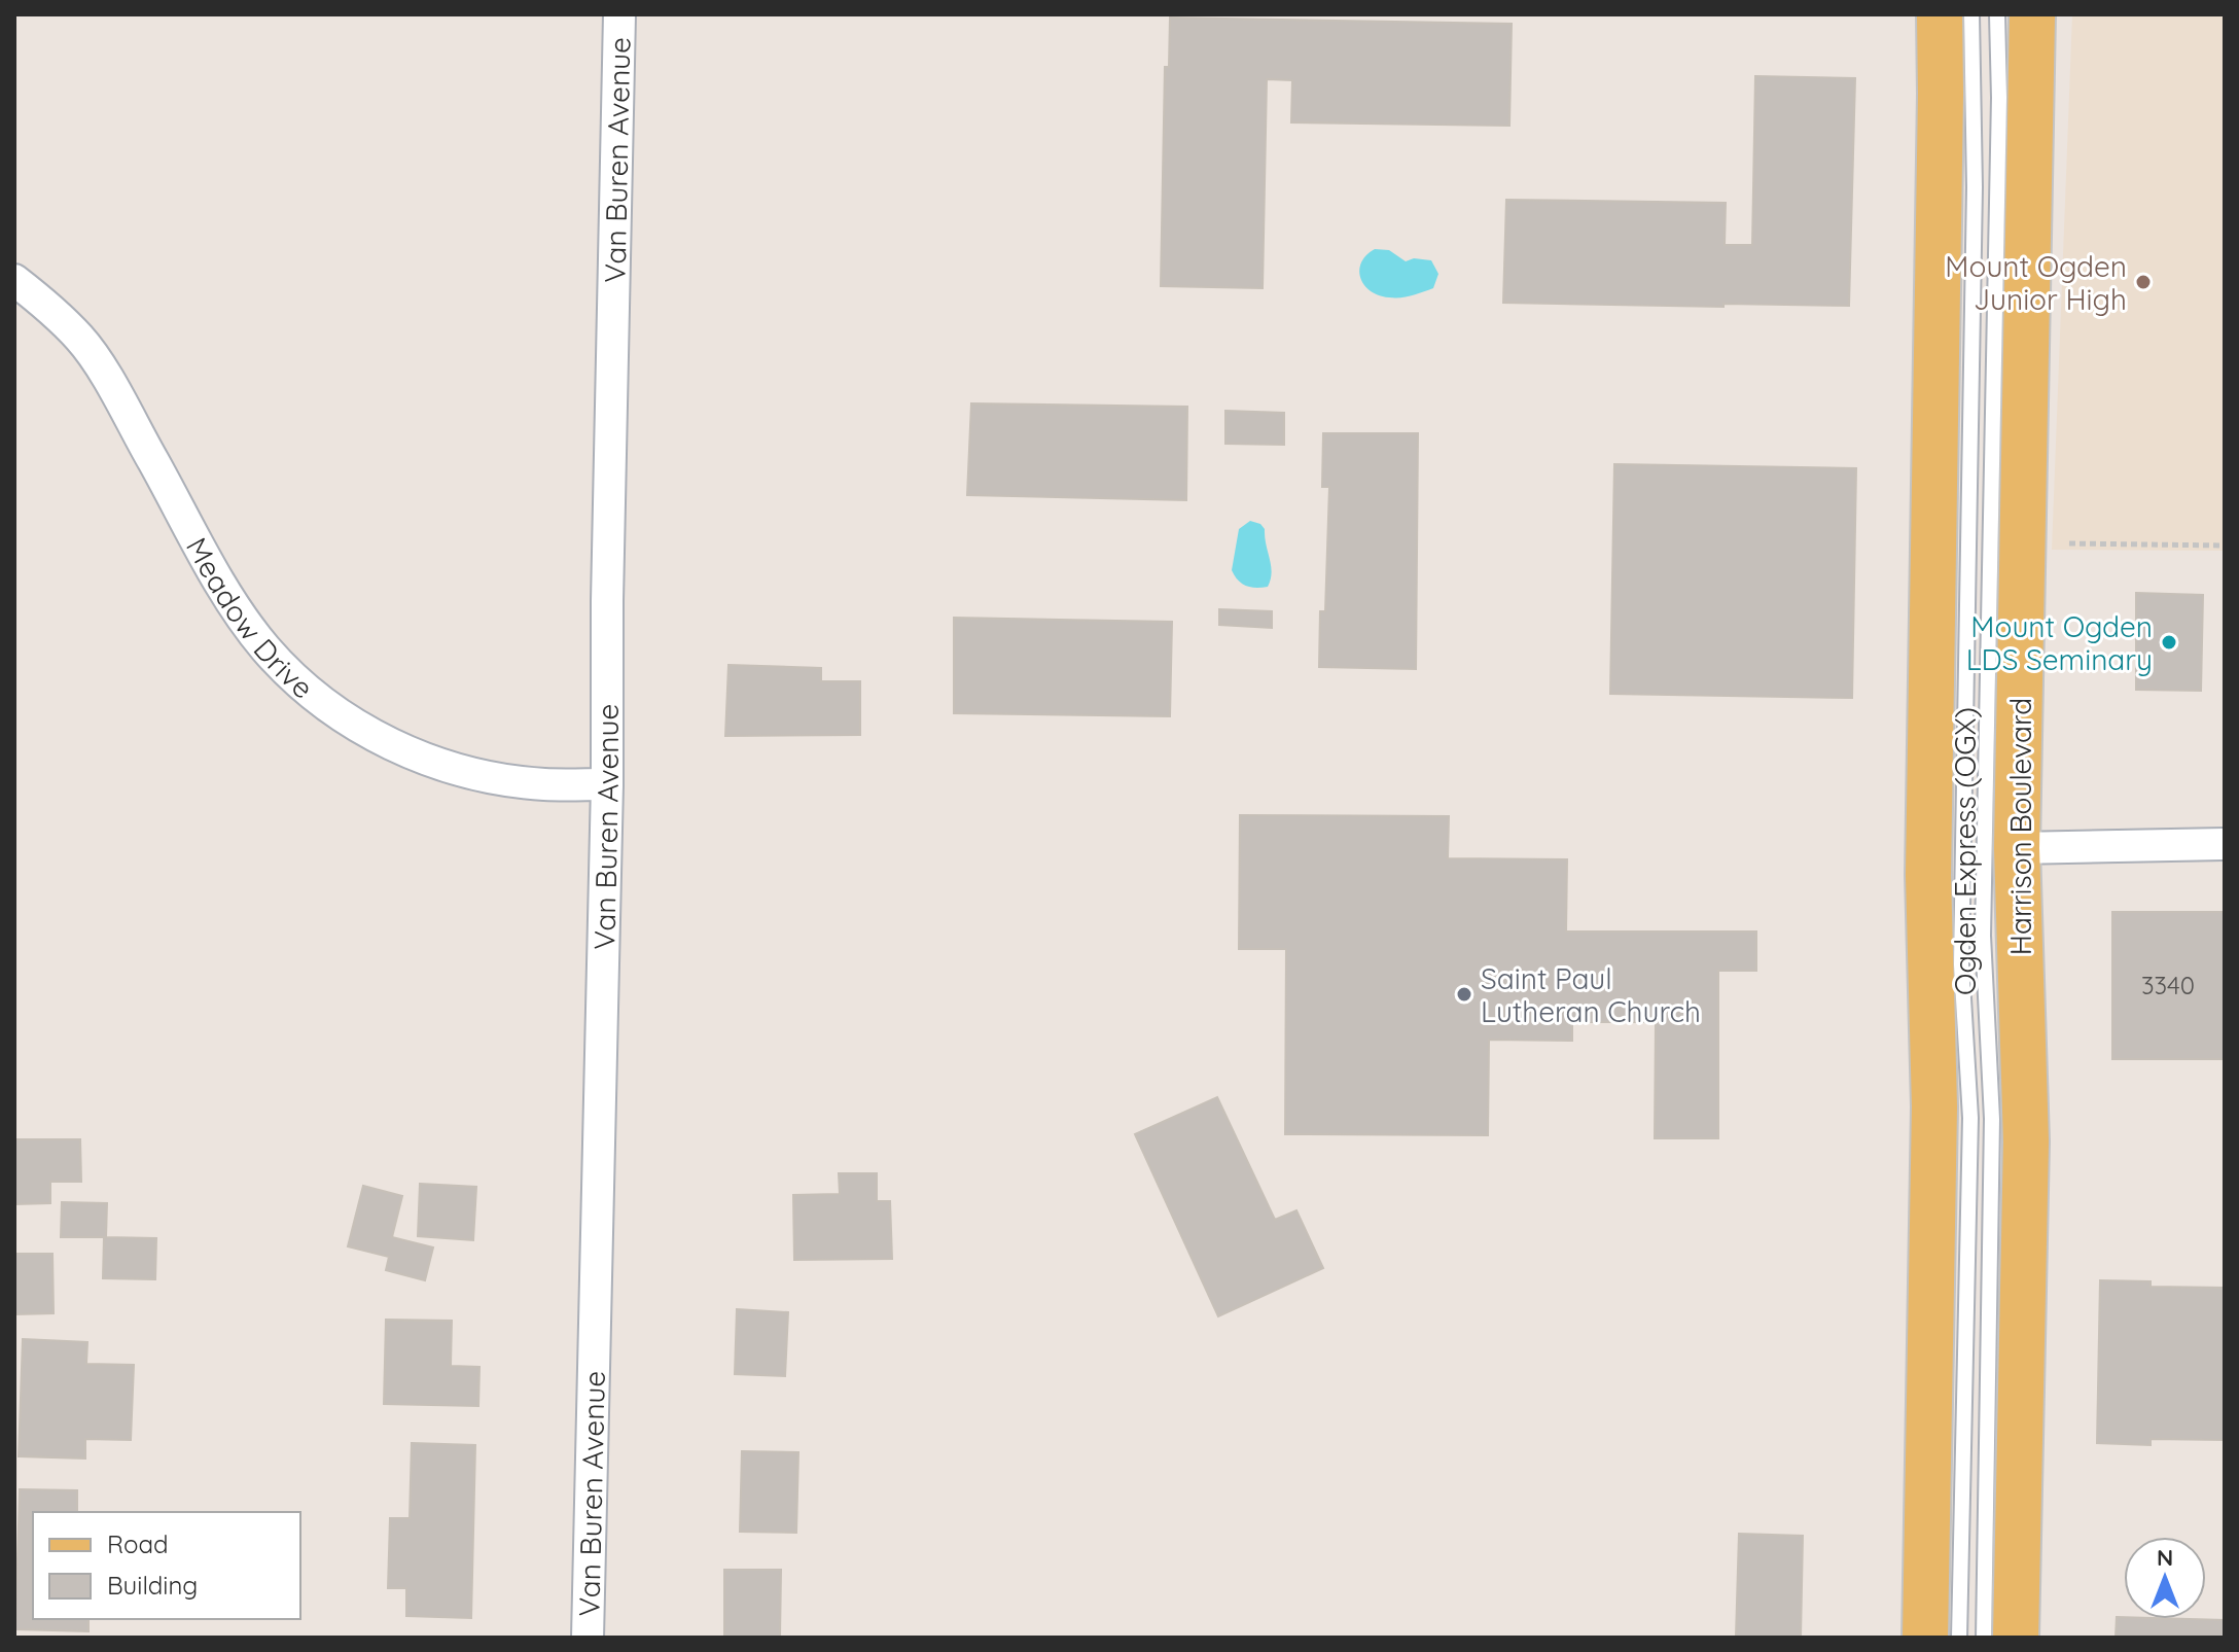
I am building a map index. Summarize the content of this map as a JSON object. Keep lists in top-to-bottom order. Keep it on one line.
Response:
{"streets":{"main road":["Harrison Boulevard"],"street":["Van Buren Avenue","Meadow Drive"],"lane":["Ogden Express (OGX)"]},"crossings":[["Van Buren Avenue","Meadow Drive"]],"places":["Mount Ogden Junior High","Mount Ogden LDS Seminary","Saint Paul Lutheran Church"],"house_numbers":["3340"],"legend":["Road","Building"],"north":"top"}
